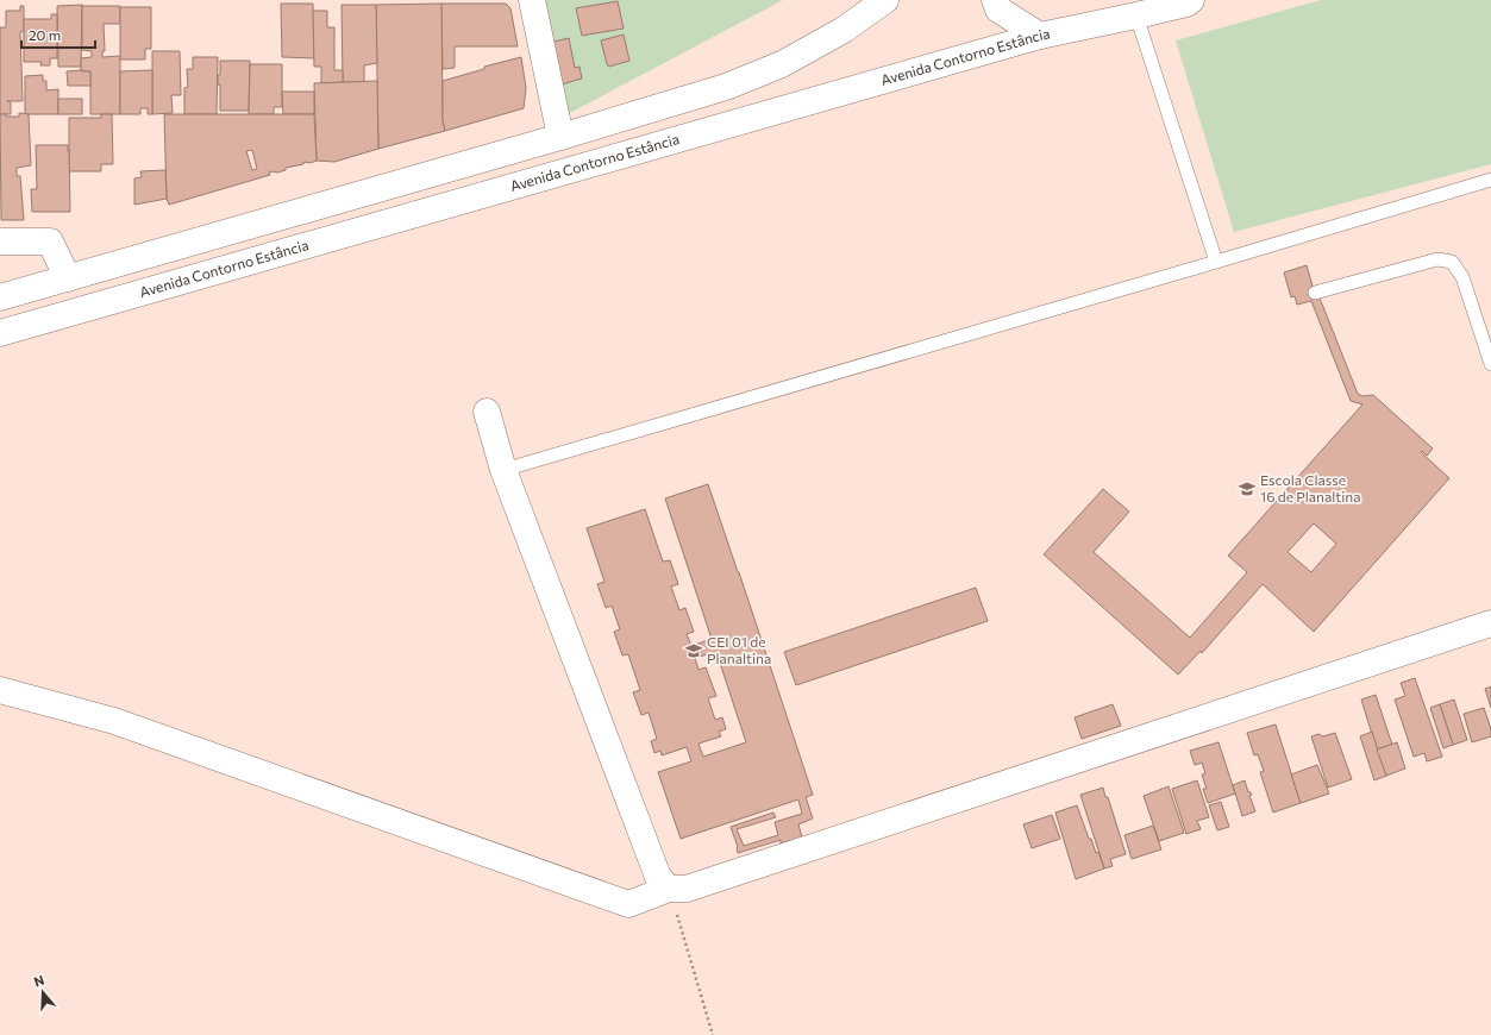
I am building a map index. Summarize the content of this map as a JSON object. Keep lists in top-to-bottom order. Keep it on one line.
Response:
{"streets":{"street":["Avenida Contorno Estância"]},"places":{"school or university":["Escola Classe 16 de Planaltina","CEI 01 de Planaltina"]},"scale_bar":"20 m","north":"top"}
